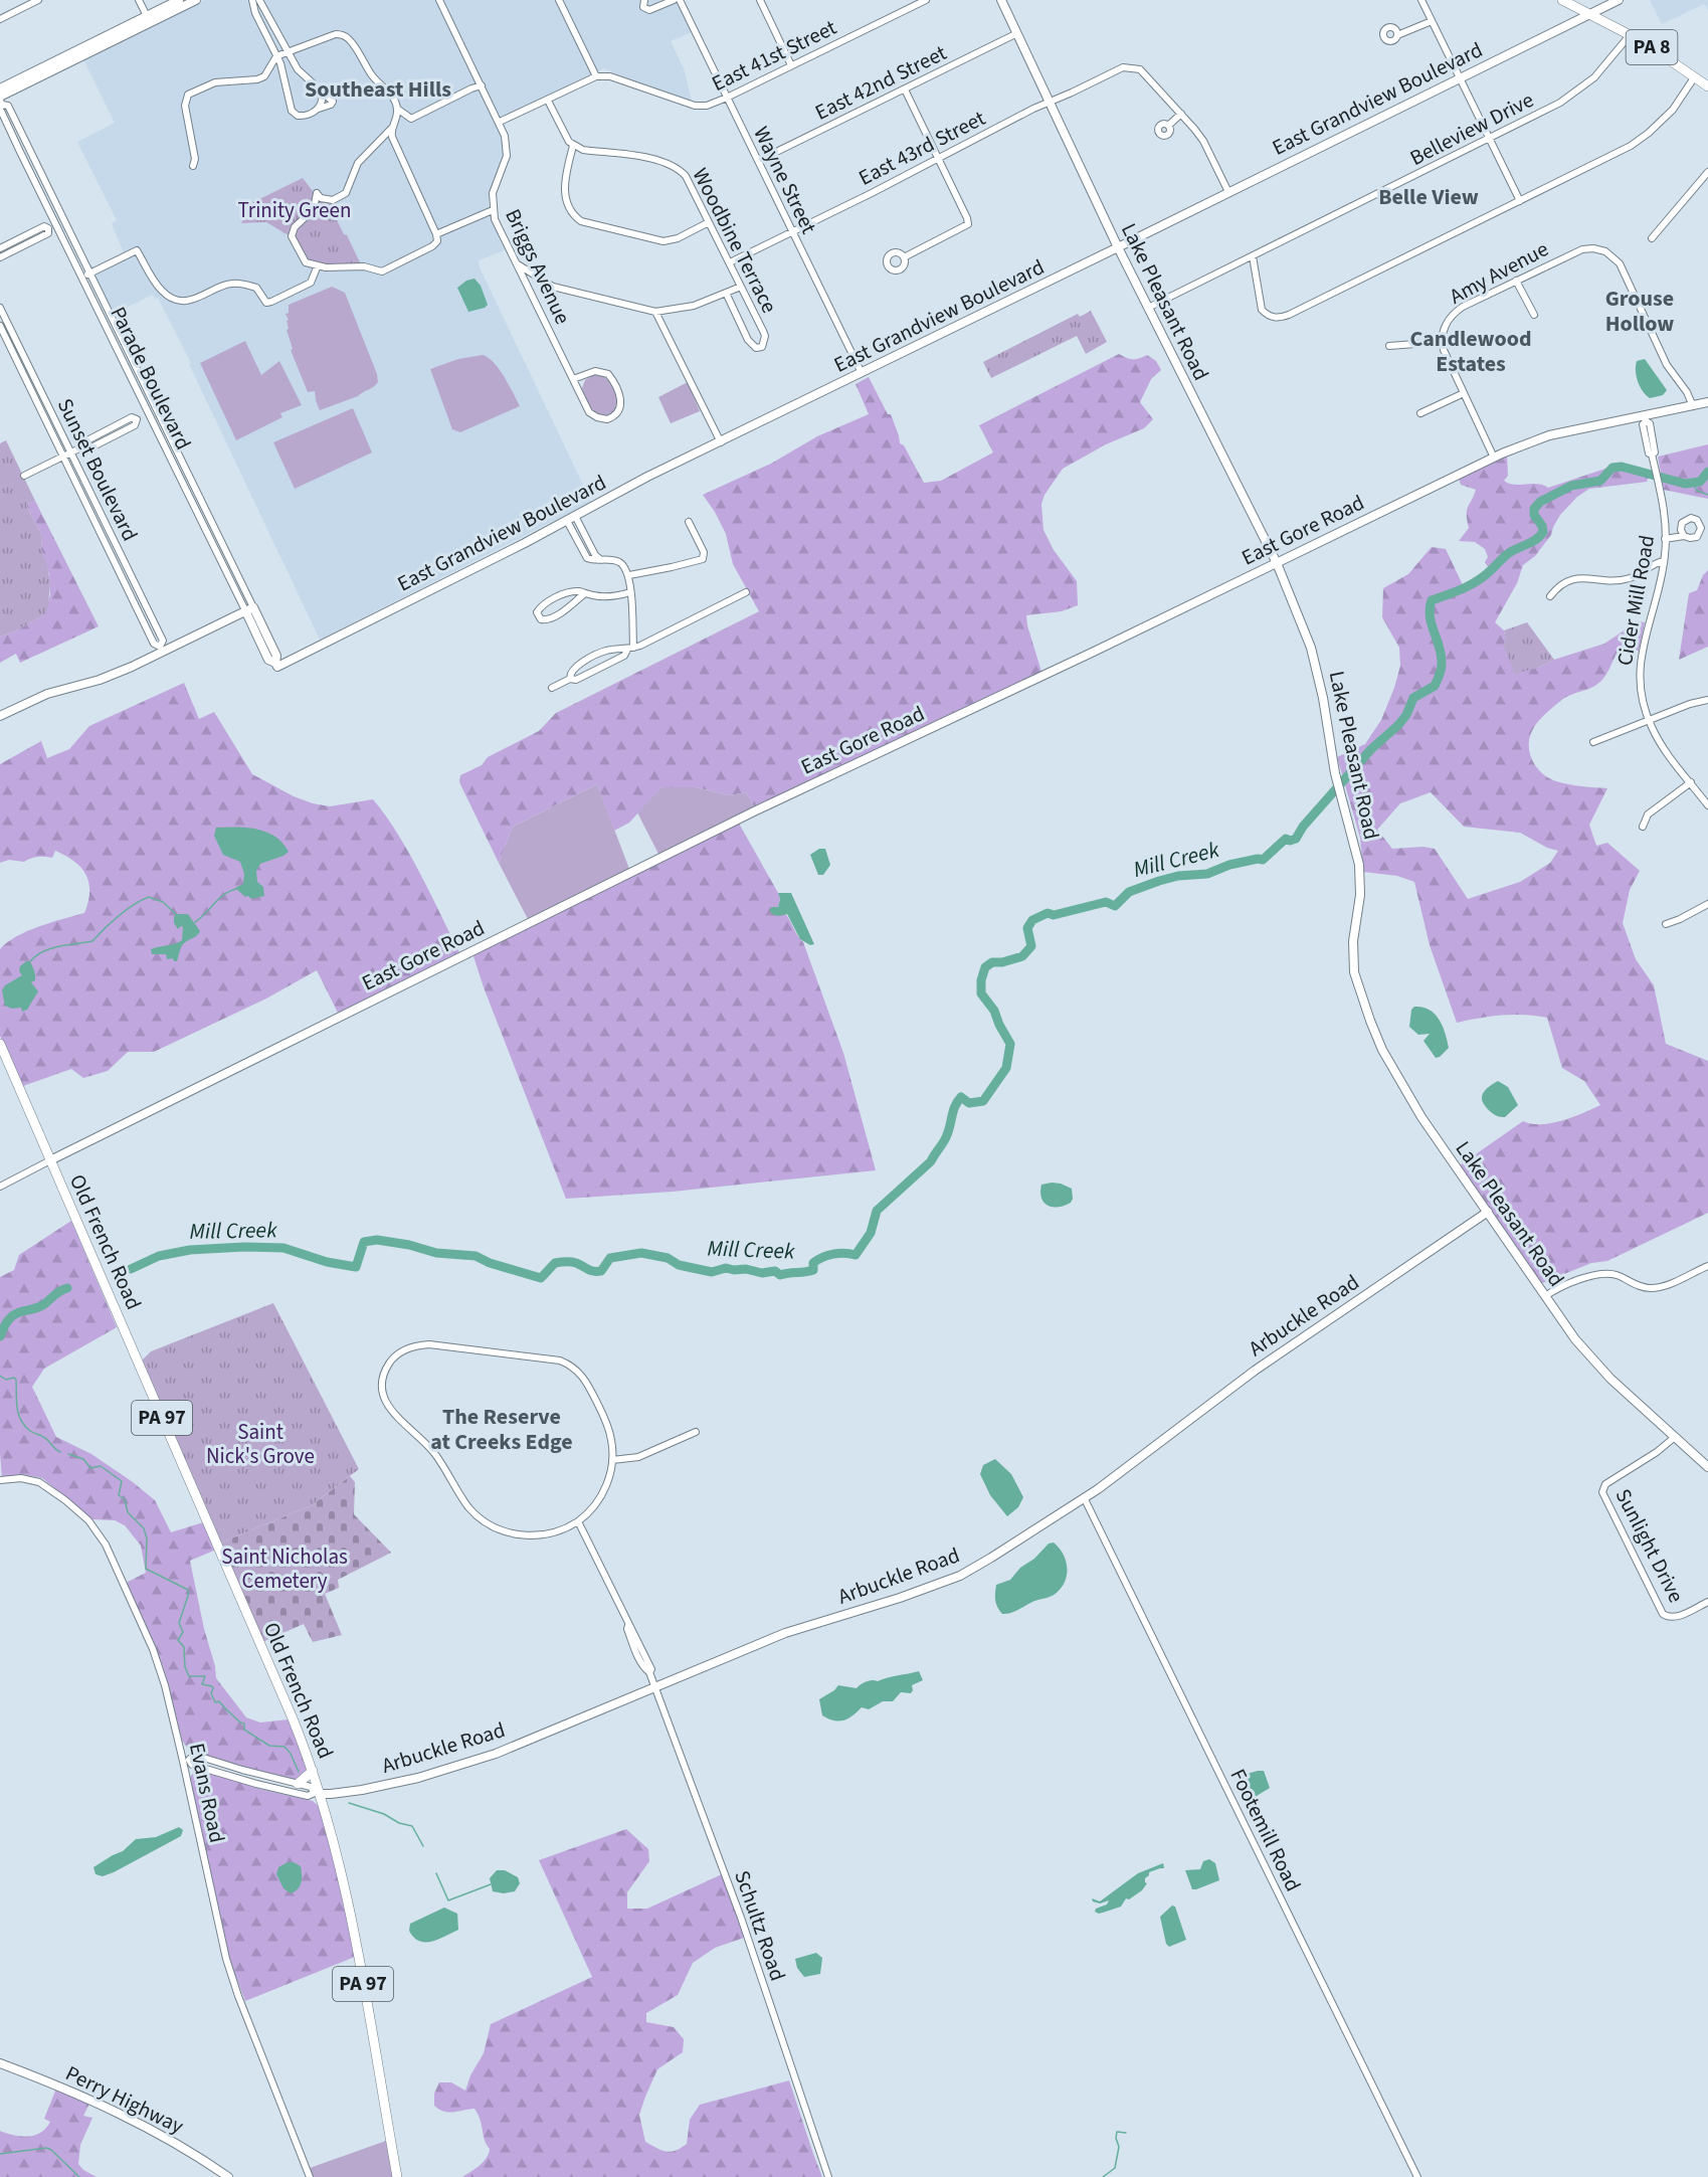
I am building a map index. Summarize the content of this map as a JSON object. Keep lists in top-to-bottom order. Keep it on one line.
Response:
{"streets":{"main road":["PA 8","Old French Road","PA 97"],"street":["East 41st Street","East 42nd Street","East Grandview Boulevard","Belleview Drive","East 43rd Street","Wayne Street","Woodbine Terrace","Briggs Avenue","Amy Avenue","Lake Pleasant Road","Parade Boulevard","Sunset Boulevard","East Gore Road","Cider Mill Road","Arbuckle Road","Sunlight Drive","Evans Road","Footemill Road","Schultz Road","Perry Highway"]},"crossings":[["PA 8","East Grandview Boulevard"],["PA 8","Belleview Drive"],["East 41st Street","Wayne Street"],["East 42nd Street","Wayne Street"],["East 42nd Street","Lake Pleasant Road"],["East Grandview Boulevard","Wayne Street"],["East Grandview Boulevard","Lake Pleasant Road"],["East Grandview Boulevard","Parade Boulevard"],["Belleview Drive","Lake Pleasant Road"],["East 43rd Street","Wayne Street"],["East 43rd Street","Woodbine Terrace"],["East 43rd Street","Lake Pleasant Road"],["Amy Avenue","East Gore Road"],["Lake Pleasant Road","East Gore Road"],["Lake Pleasant Road","Arbuckle Road"],["Lake Pleasant Road","Sunlight Drive"],["East Gore Road","Cider Mill Road"],["East Gore Road","Old French Road"],["Old French Road","Arbuckle Road"],["Arbuckle Road","Evans Road"],["Arbuckle Road","Footemill Road"],["Arbuckle Road","Schultz Road"]],"districts":["Southeast Hills","Belle View","Grouse Hollow","Candlewood Estates","The Reserve at Creeks Edge"],"water":["Mill Creek"],"parks":["Trinity Green","Saint Nick's Grove","Saint Nicholas Cemetery"]}
